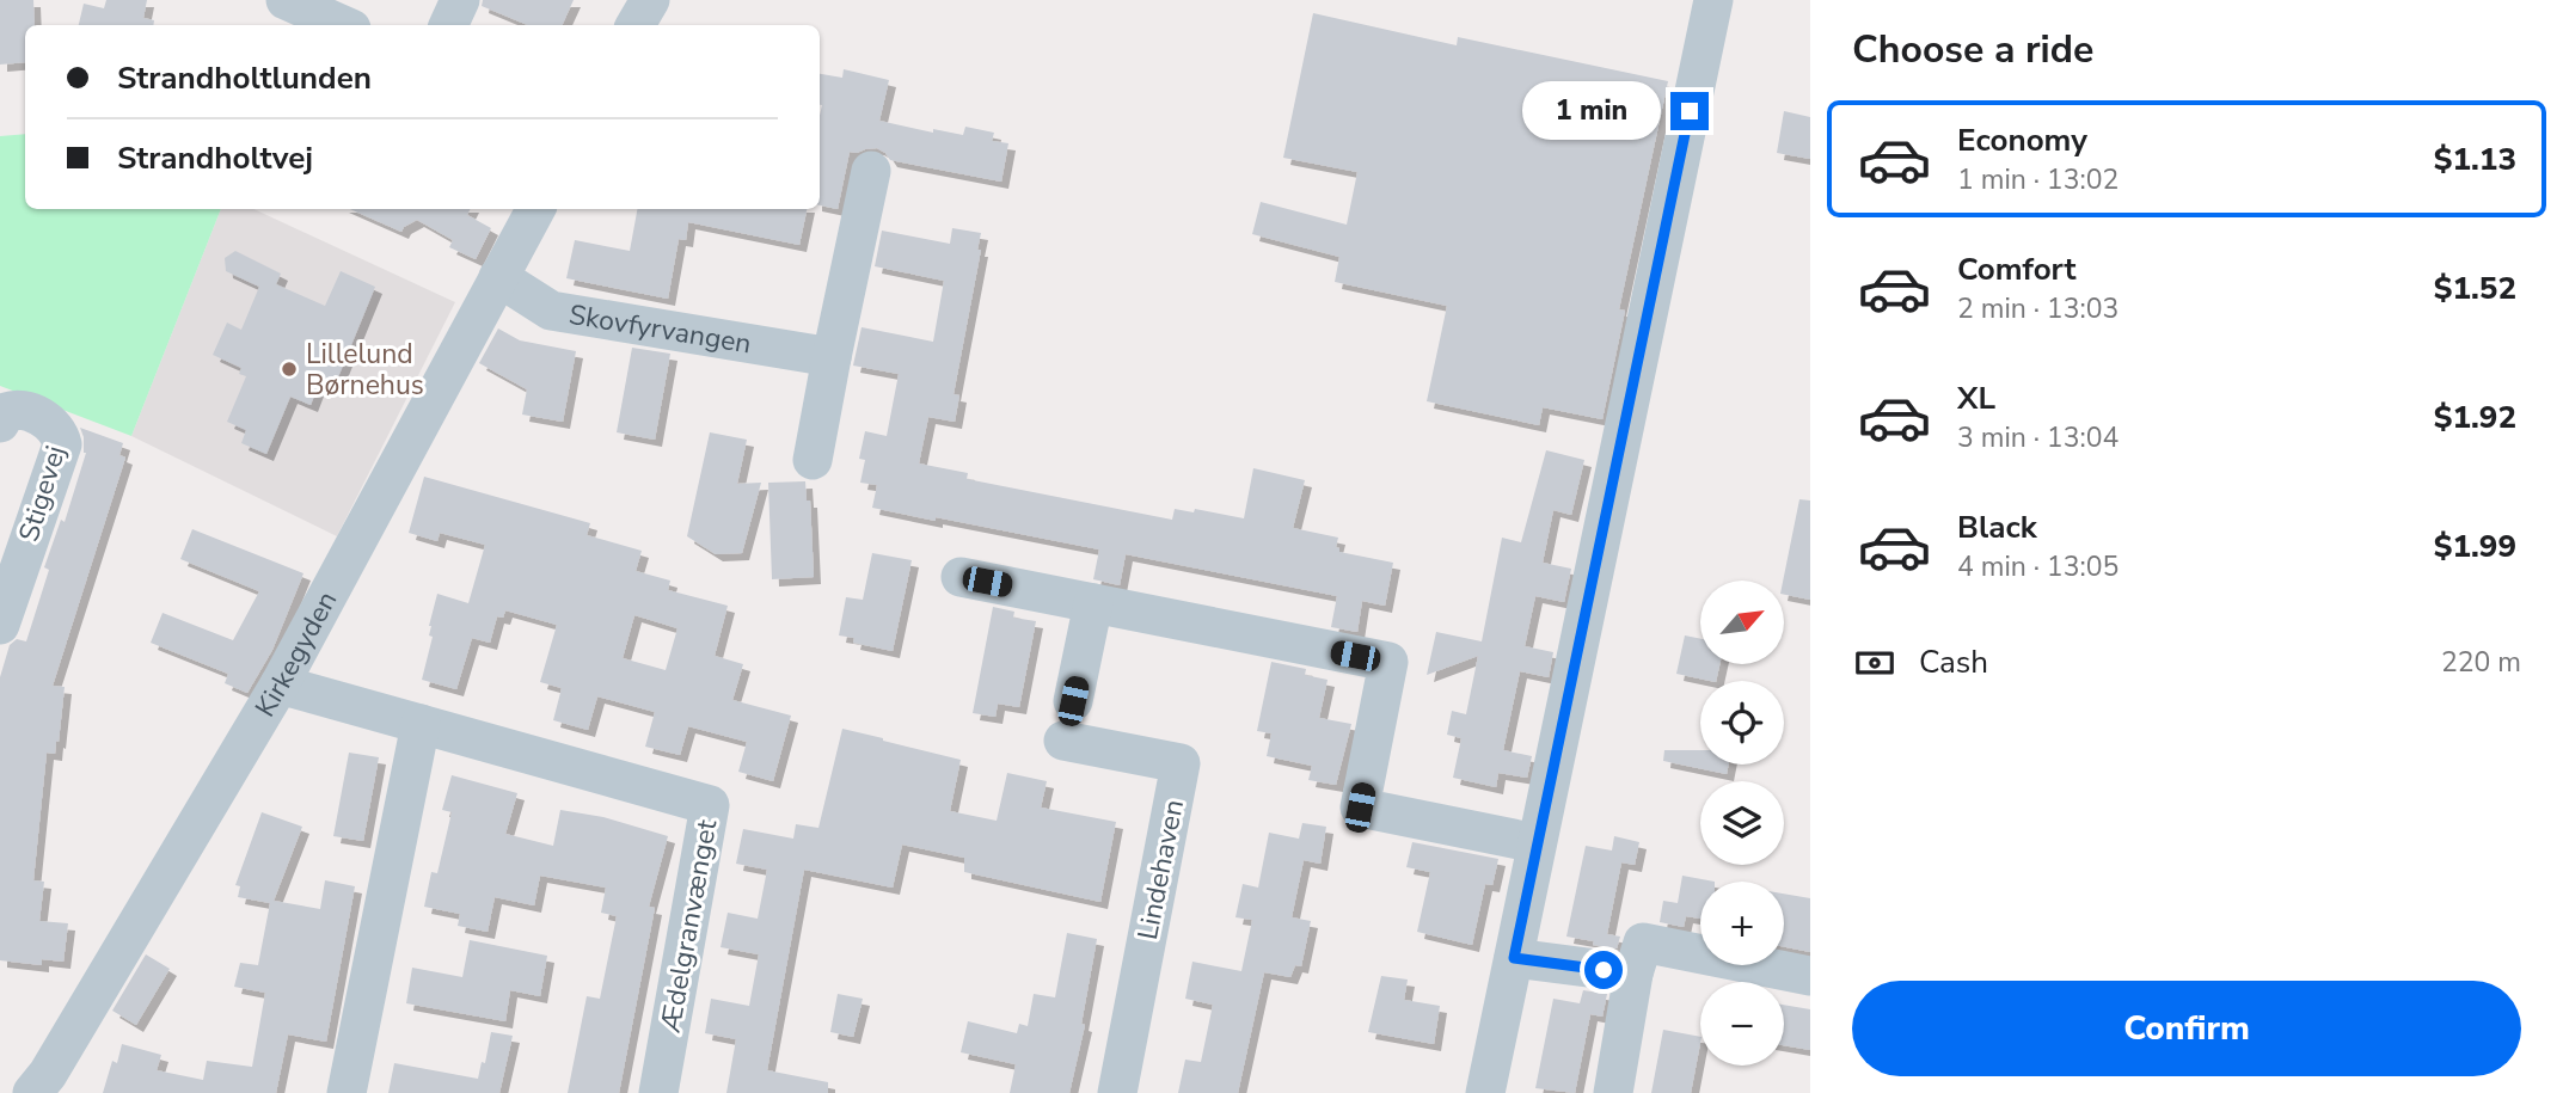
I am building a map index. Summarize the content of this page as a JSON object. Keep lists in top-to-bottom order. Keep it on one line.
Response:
{"streets":{"street":["Skovfyrvangen","Stigevej","Kirkegyden","Lindehaven","Ædelgranvænget"]},"crossings":[["Skovfyrvangen","Kirkegyden"],["Kirkegyden","Ædelgranvænget"]],"places":["Lillelund Børnehus"],"north":"top right","page":{"heading":"Choose a ride","banner":["Strandholtlunden","Strandholtvej"],"bubble":"1 min","list":[{"name":"Economy","note":"1 min · 13:02","value":"$1.13"},{"name":"Comfort","note":"2 min · 13:03","value":"$1.52"},{"name":"XL","note":"3 min · 13:04","value":"$1.92"},{"name":"Black","note":"4 min · 13:05","value":"$1.99"}],"map_buttons":["+","−"],"pay":["Cash","220 m"],"buttons":"Confirm"}}
